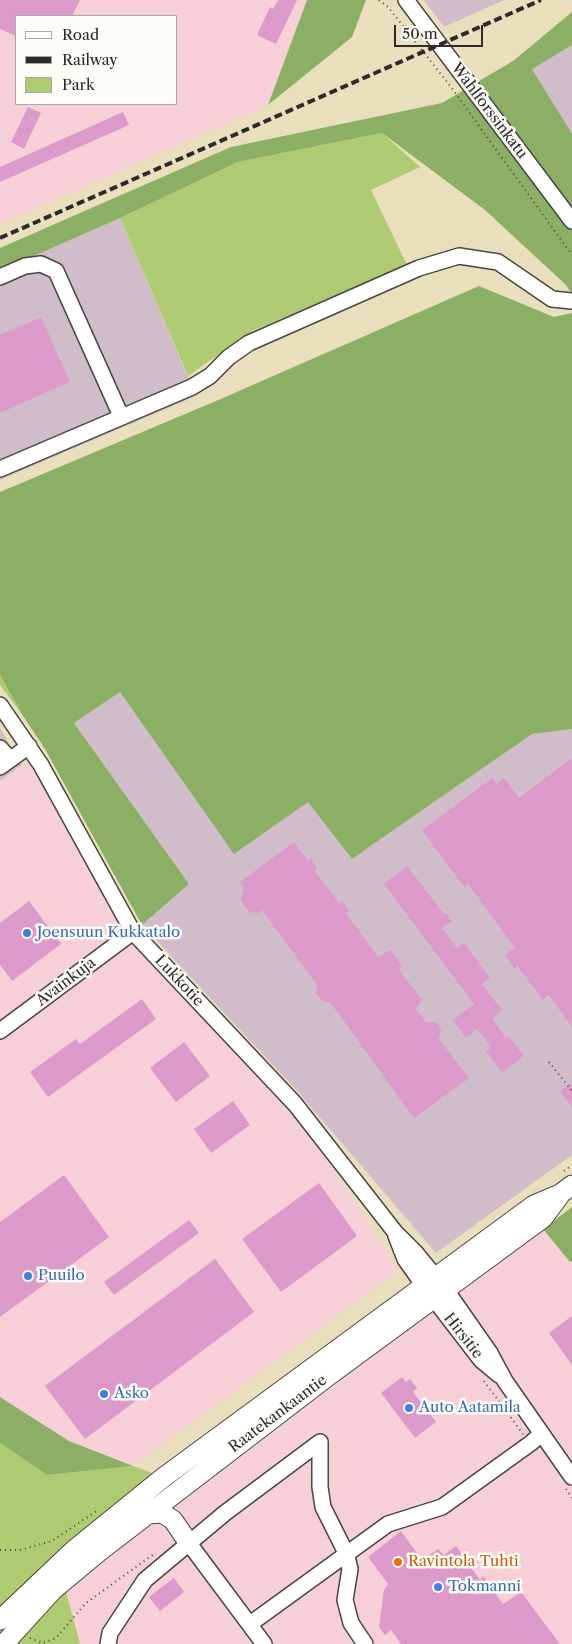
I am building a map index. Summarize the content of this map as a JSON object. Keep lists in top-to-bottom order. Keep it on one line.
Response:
{"streets":{"main road":["Raatekankaantie"],"street":["Wahlforssinkatu","Lukkotie","Avainkuja","Hirsitie"]},"crossings":[["Lukkotie","Avainkuja"],["Lukkotie","Hirsitie"],["Lukkotie","Raatekankaantie"],["Hirsitie","Raatekankaantie"]],"places":["Joensuun Kukkatalo","Puuilo","Asko","Auto Aatamila","Ravintola Tuhti","Tokmanni"],"legend":["Road","Railway","Park"],"scale_bar":"50 m"}
